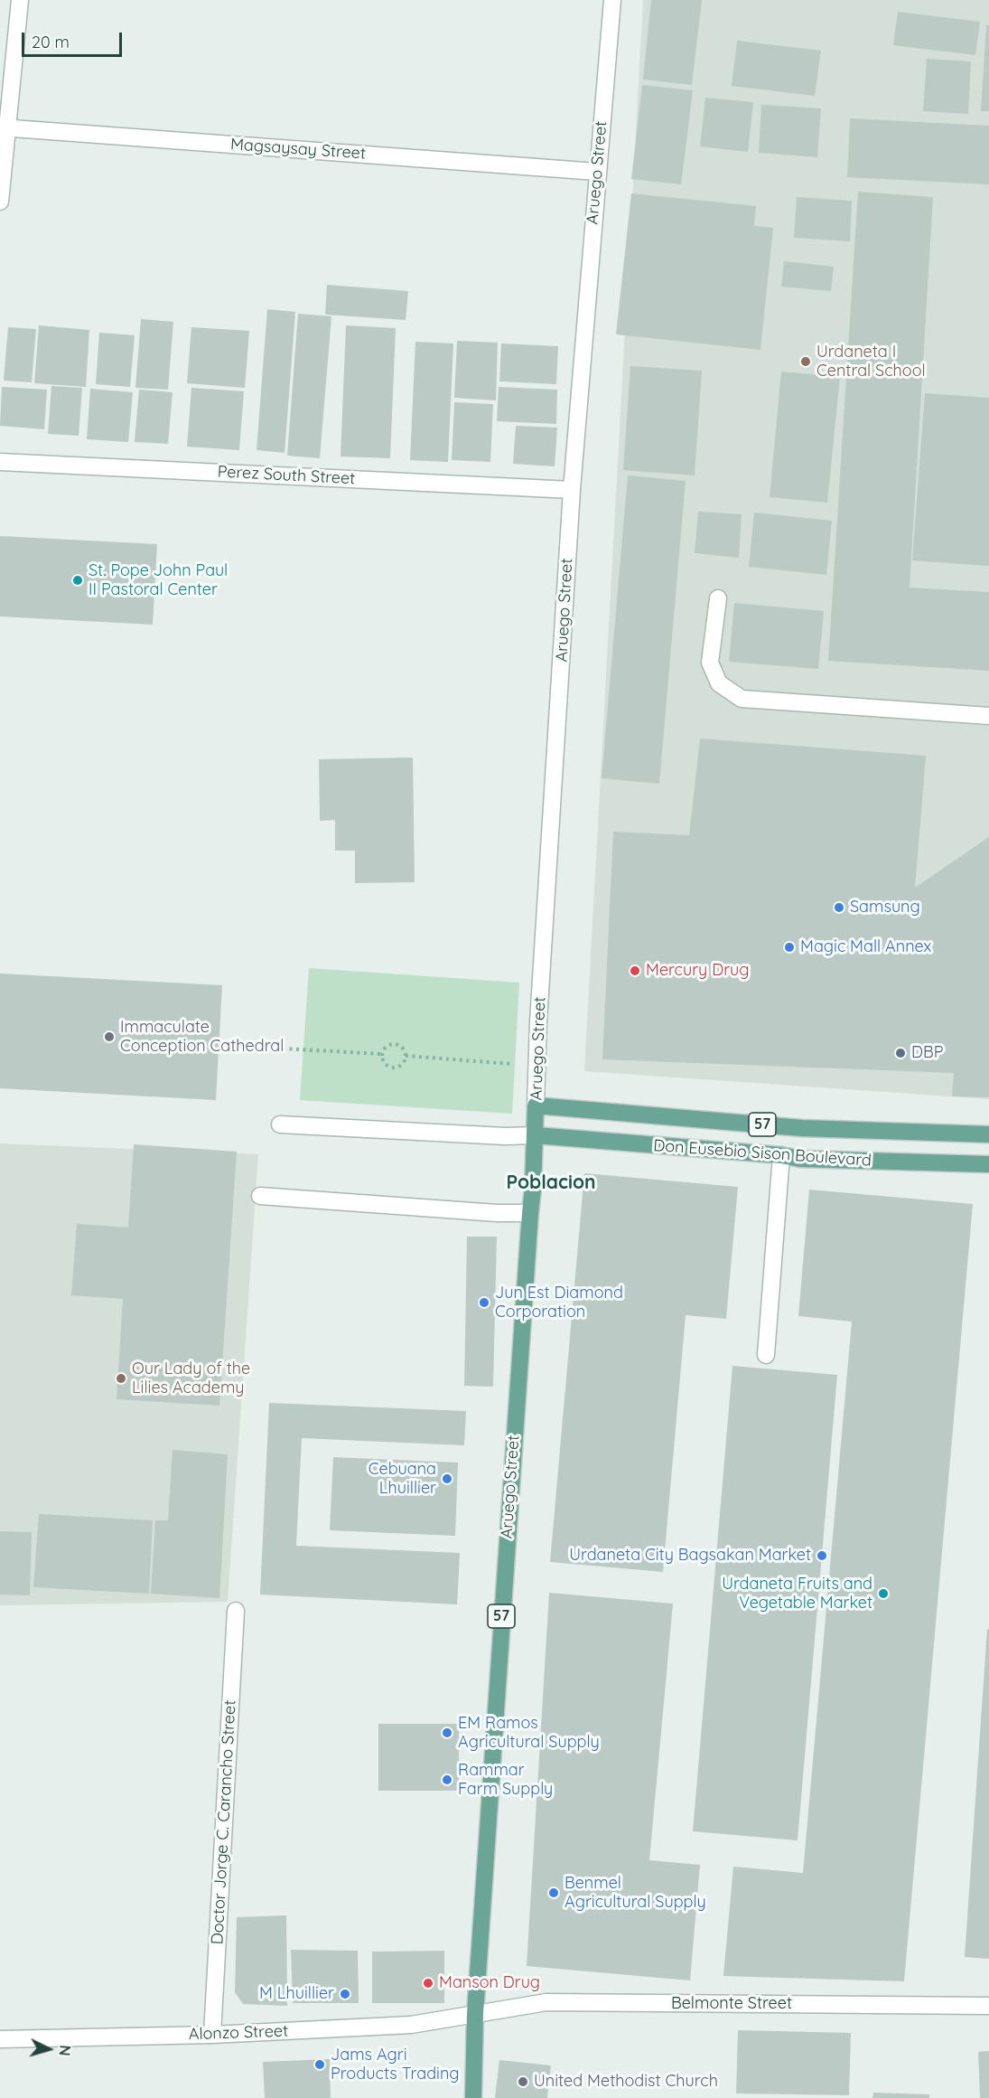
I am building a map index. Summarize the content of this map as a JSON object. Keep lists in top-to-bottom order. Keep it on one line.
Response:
{"streets":{"main road":["Aruego Street","57","Don Eusebio Sison Boulevard"],"street":["Magsaysay Street","Perez South Street","Doctor Jorge C. Carancho Street","Belmonte Street","Alonzo Street"]},"crossings":[["Magsaysay Street","Aruego Street"],["Aruego Street","Perez South Street"],["Aruego Street","Don Eusebio Sison Boulevard"],["Aruego Street","Belmonte Street"],["Aruego Street","Alonzo Street"],["Doctor Jorge C. Carancho Street","Alonzo Street"],["Belmonte Street","Alonzo Street"]],"districts":["Poblacion"],"places":["Urdaneta I Central School","St. Pope John Paul II Pastoral Center","Samsung","Magic Mall Annex","Mercury Drug","Immaculate Conception Cathedral","DBP","Jun Est Diamond Corporation","Our Lady of the Lilies Academy","Cebuana Lhuillier","Urdaneta City Bagsakan Market","Urdaneta Fruits and Vegetable Market","EM Ramos Agricultural Supply","Rammar Farm Supply","Benmel Agricultural Supply","Manson Drug","M Lhuillier","Jams Agri Products Trading","United Methodist Church"],"scale_bar":"20 m","north":"right"}
